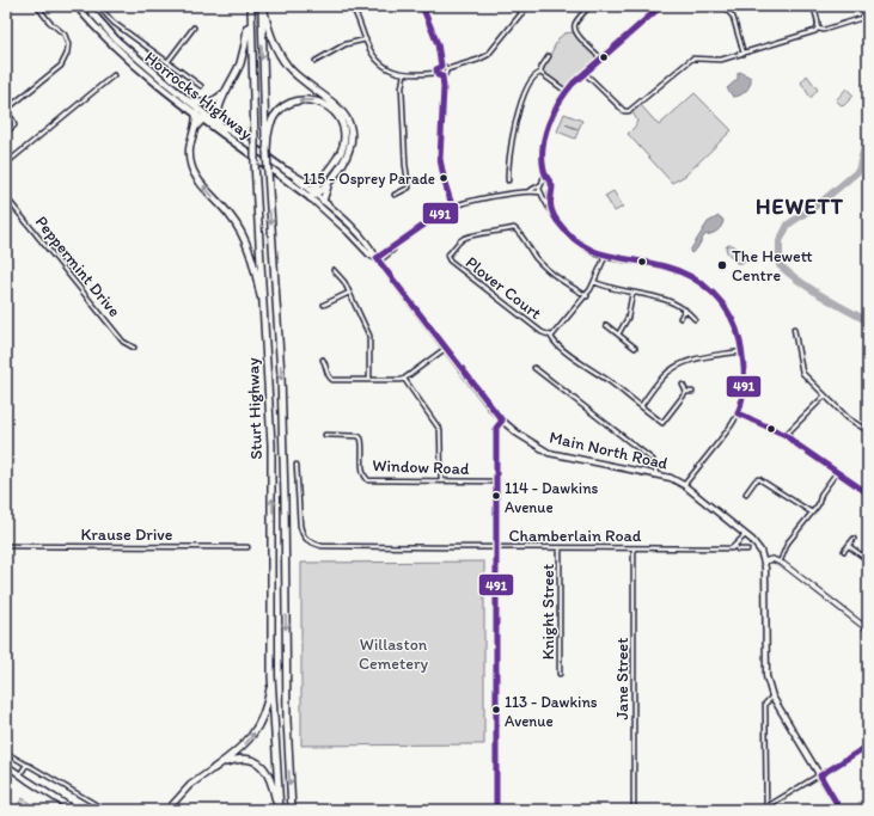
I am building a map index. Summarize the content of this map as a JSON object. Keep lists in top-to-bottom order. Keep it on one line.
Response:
{"streets":{"highway":["Horrocks Highway","Sturt Highway"],"main road":["Main North Road"],"street":["Peppermint Drive","Plover Court","Window Road","Krause Drive","Chamberlain Road","Knight Street","Jane Street"]},"crossings":[["Horrocks Highway","Main North Road"],["Chamberlain Road","Knight Street"],["Chamberlain Road","Jane Street"]],"districts":["HEWETT"],"parks":["Willaston Cemetery"],"places":["115 - Osprey Parade","The Hewett Centre","114 - Dawkins Avenue","113 - Dawkins Avenue"],"lines":["transit line 491"]}
